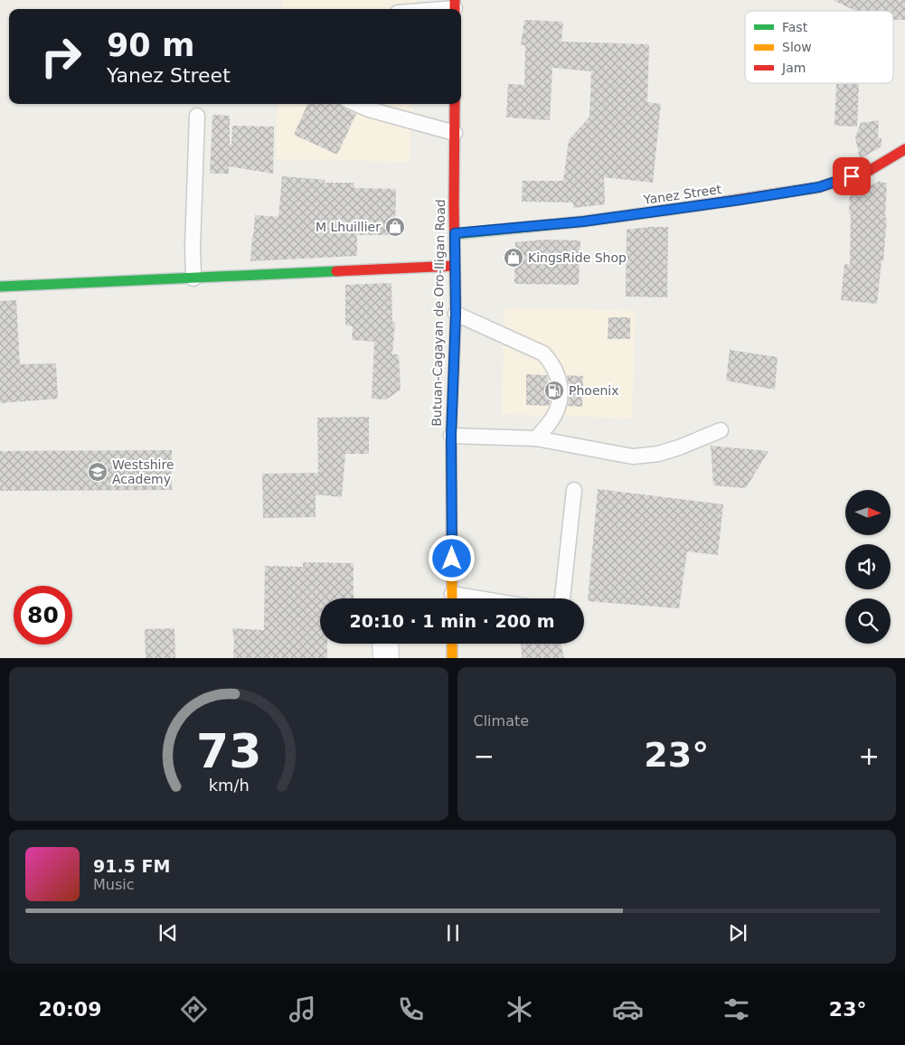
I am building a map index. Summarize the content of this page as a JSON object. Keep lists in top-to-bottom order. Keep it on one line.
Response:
{"streets":{"main road":["Yanez Street","Butuan-Cagayan de Oro-Iligan Road"]},"crossings":[["Yanez Street","Butuan-Cagayan de Oro-Iligan Road"]],"places":{"shop":["M Lhuillier","KingsRide Shop"],"fuel station":["Phoenix"],"school or university":["Westshire Academy"]},"legend":["Fast","Slow","Jam"],"north":"right","page":{"turn":["90 m","Yanez Street"],"limit":"80","trip":"20:10 · 1 min · 200 m","tile":"Climate","heat":["−","23°","+"],"song":["91.5 FM","Music"],"tabs":["20:09","23°"],"gauge":["73","km/h"]}}
